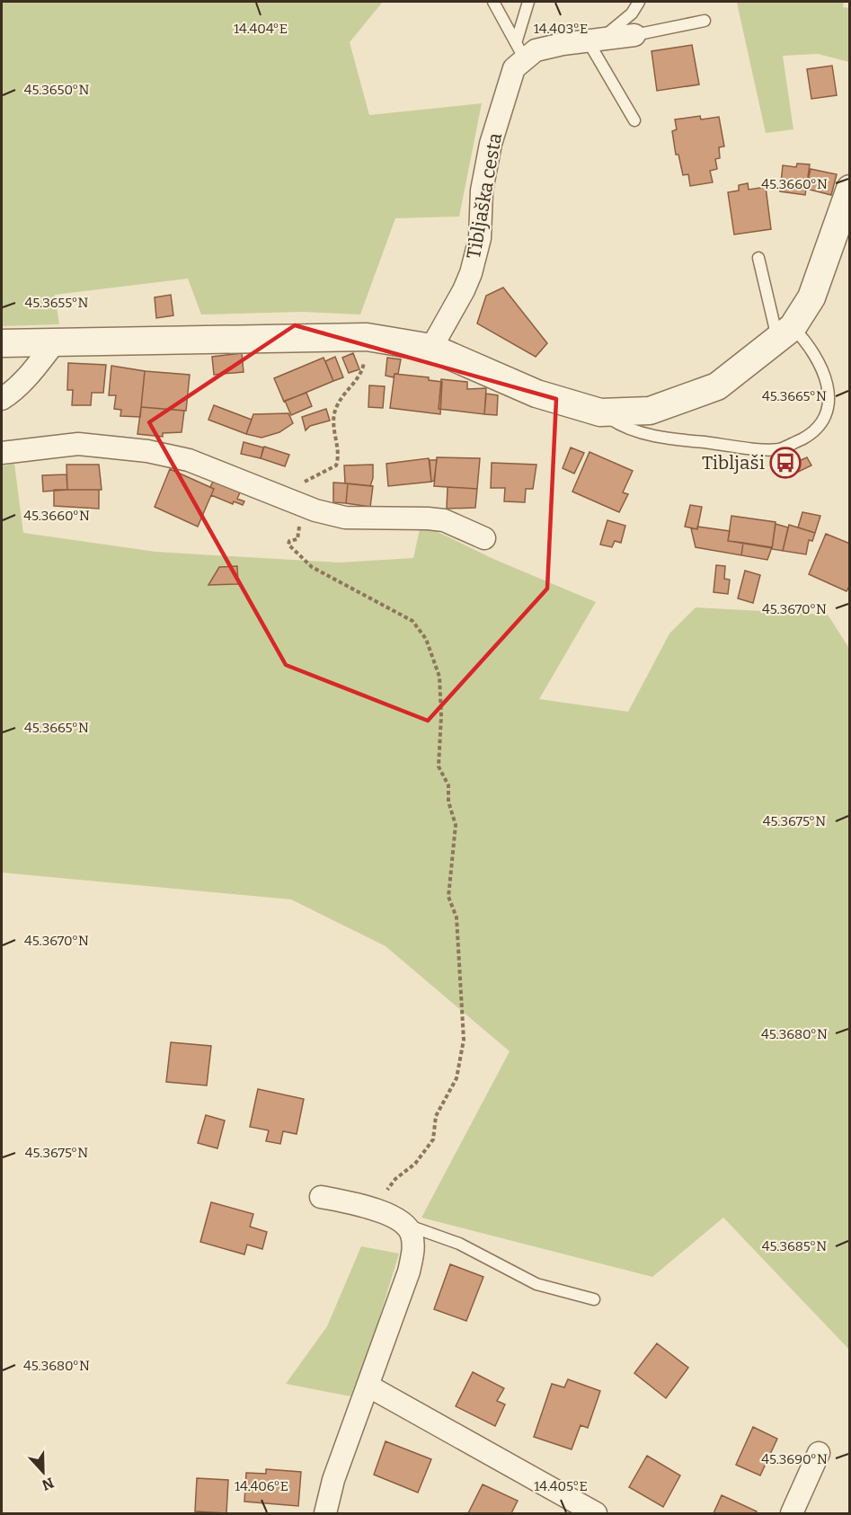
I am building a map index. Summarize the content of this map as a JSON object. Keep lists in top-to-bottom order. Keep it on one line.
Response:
{"streets":{"street":["Tibljaška cesta"]},"places":{"bus stop":["Tibljaši"]},"north":"bottom","coordinates":["14.403°E","14.404°E","45.3650°N","45.3660°N","45.3655°N","45.3665°N","45.3670°N","45.3675°N","45.3680°N","45.3685°N","45.3690°N","14.406°E","14.405°E"]}
